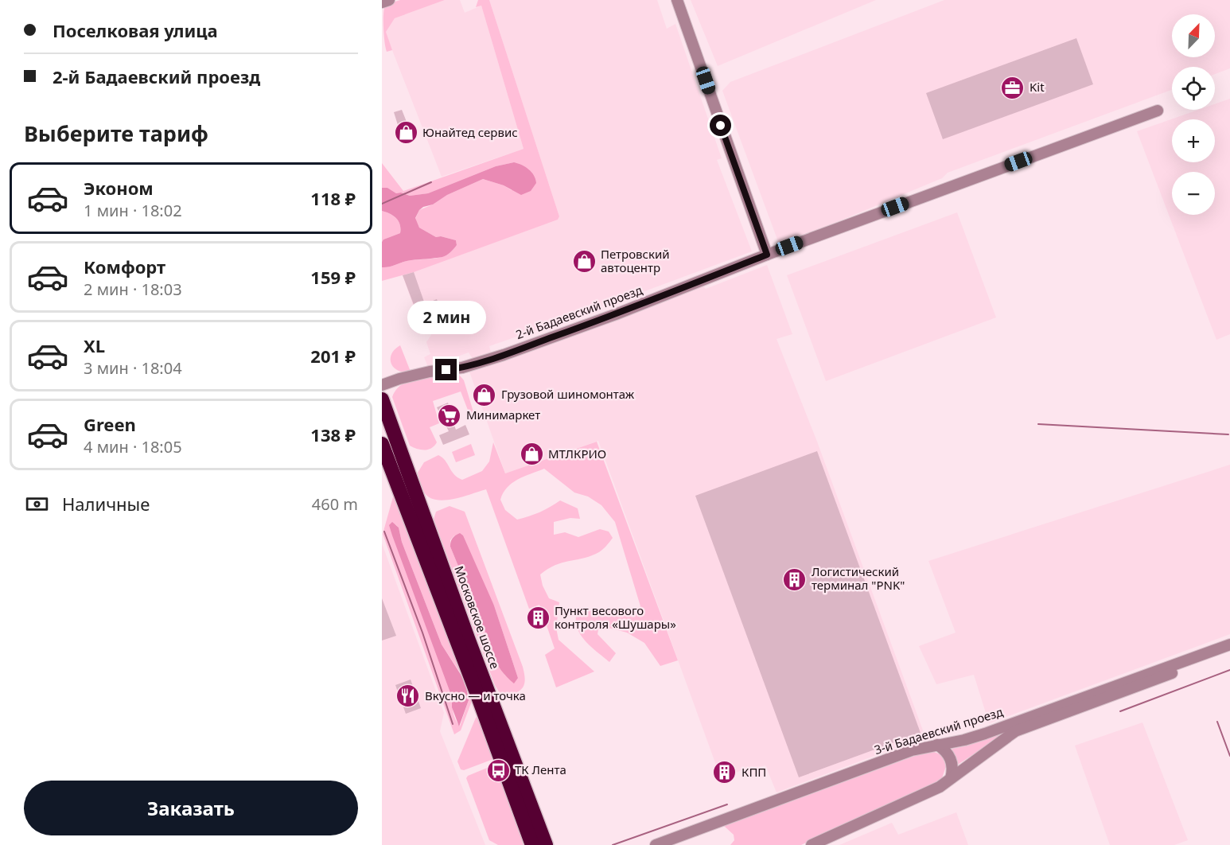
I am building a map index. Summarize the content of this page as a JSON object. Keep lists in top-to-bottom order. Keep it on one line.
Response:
{"streets":{"highway":["Московское шоссе"],"street":["2-й Бадаевский проезд","3-й Бадаевский проезд"]},"places":{"office":["Kit"],"shop":["Юнайтед сервис","Петровский автоцентр","Грузовой шиномонтаж","МТЛКРИО"],"supermarket":["Минимаркет"],"building":["Логистический терминал \"PNK\"","Пункт весового контроля «Шушары»","КПП"],"restaurant":["Вкусно — и точка"],"bus stop":["ТК Лента"]},"north":"top right","page":{"banner":["Поселковая улица","2-й Бадаевский проезд"],"map_buttons":["+","−"],"heading":"Выберите тариф","list":[{"name":"Эконом","note":"1 мин · 18:02","value":"118 ₽"},{"name":"Комфорт","note":"2 мин · 18:03","value":"159 ₽"},{"name":"XL","note":"3 мин · 18:04","value":"201 ₽"},{"name":"Green","note":"4 мин · 18:05","value":"138 ₽"}],"bubble":"2 мин","pay":["Наличные","460 m"],"buttons":"Заказать"}}
